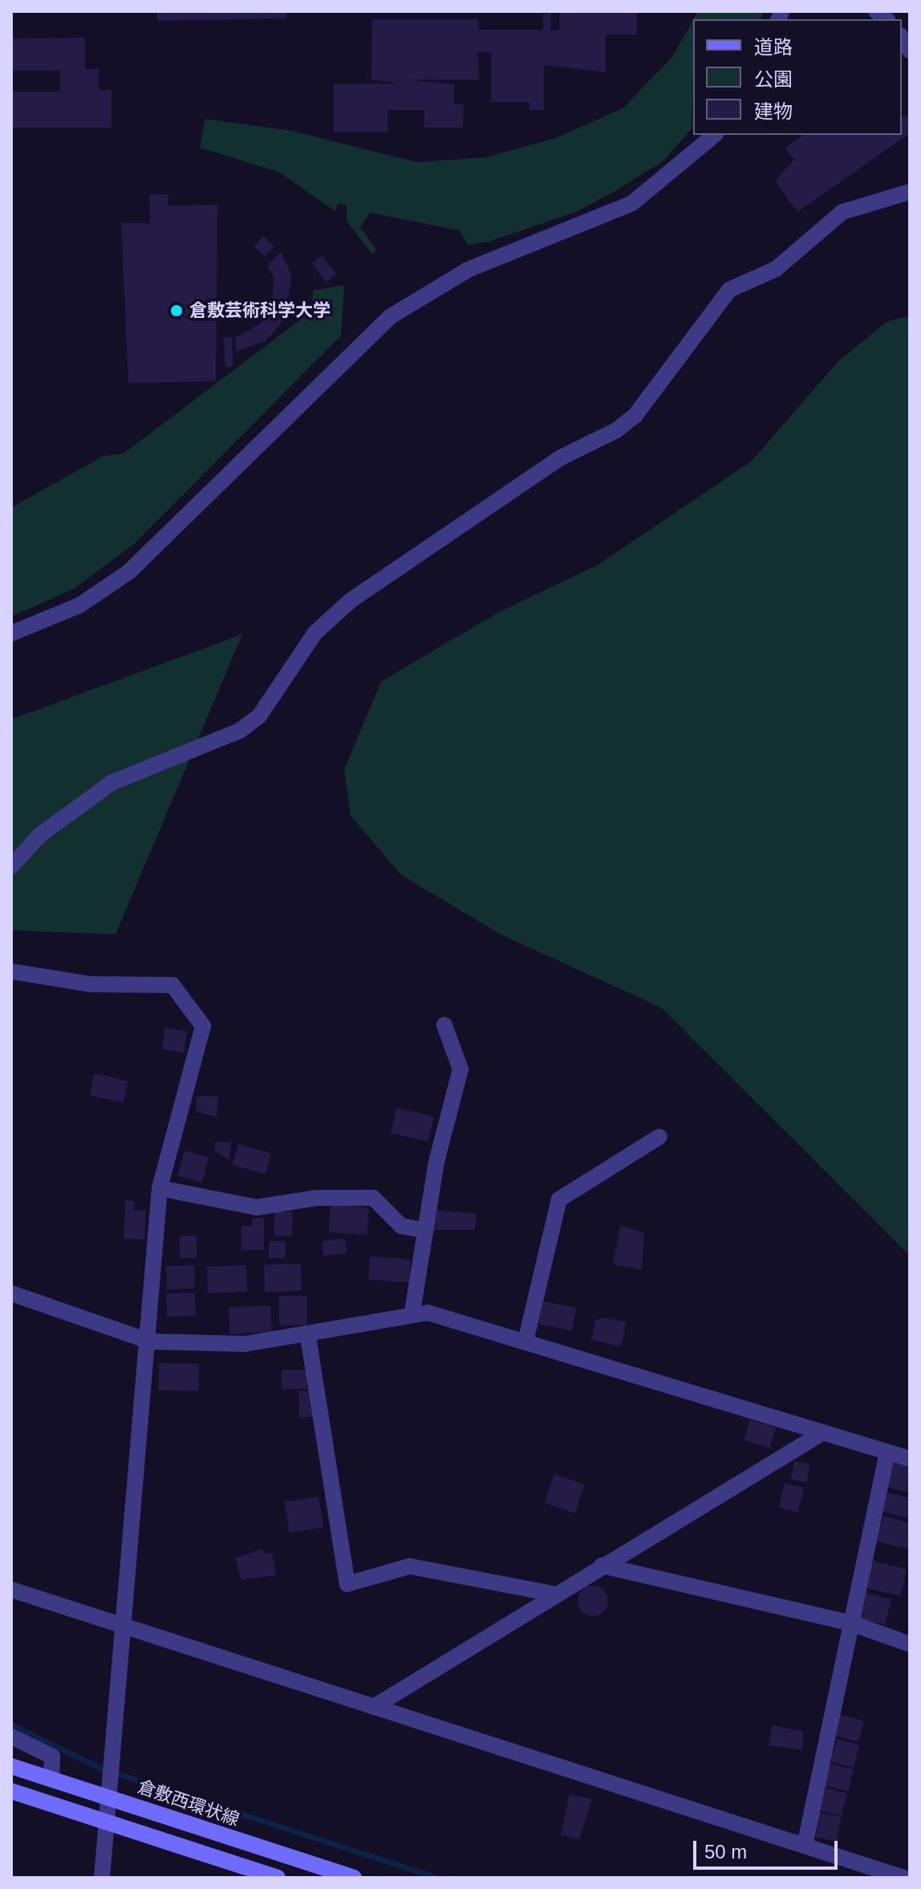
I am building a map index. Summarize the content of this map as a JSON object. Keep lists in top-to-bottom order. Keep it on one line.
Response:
{"streets":{"main road":["倉敷西環状線"]},"places":["倉敷芸術科学大学"],"legend":["道路","公園","建物"],"scale_bar":"50 m"}
